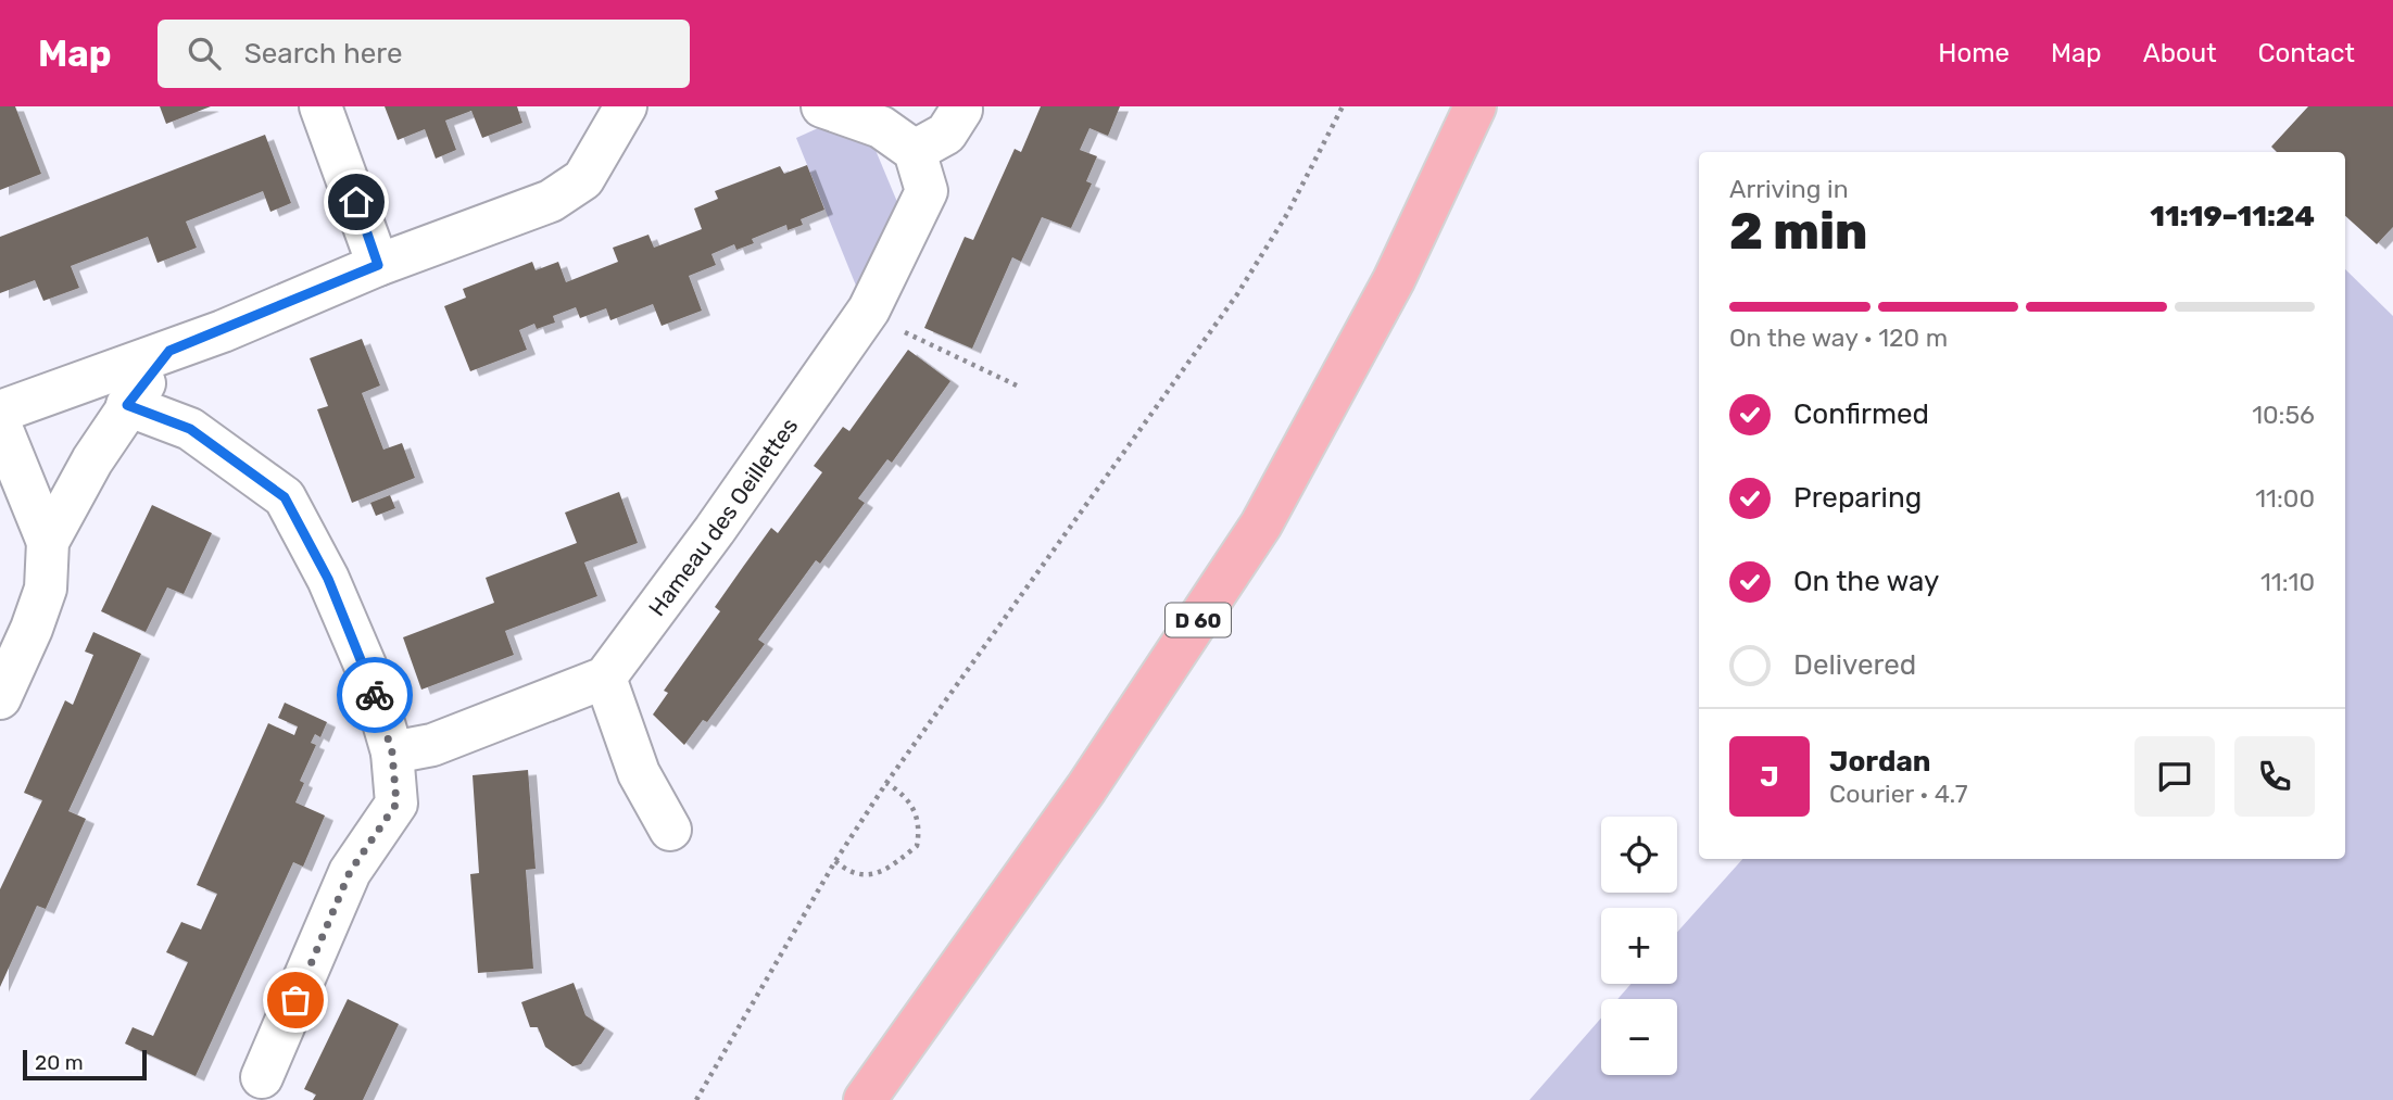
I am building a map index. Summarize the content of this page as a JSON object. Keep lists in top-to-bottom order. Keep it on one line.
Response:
{"streets":{"main road":["D 60"],"street":["Hameau des Oeillettes"]},"scale_bar":"20 m","page":{"header":"Map","search":"Search here","nav":["Home","Map","About","Contact"],"heading":["2 min","Arriving in","11:19–11:24"],"panel":["Jordan","Courier · 4.7"],"bar":"On the way · 120 m","list":[["Confirmed","10:56"],["Preparing","11:00"],["On the way","11:10"],"Delivered"],"round":"J","map_buttons":["+","−"],"scale":"20 m"}}
